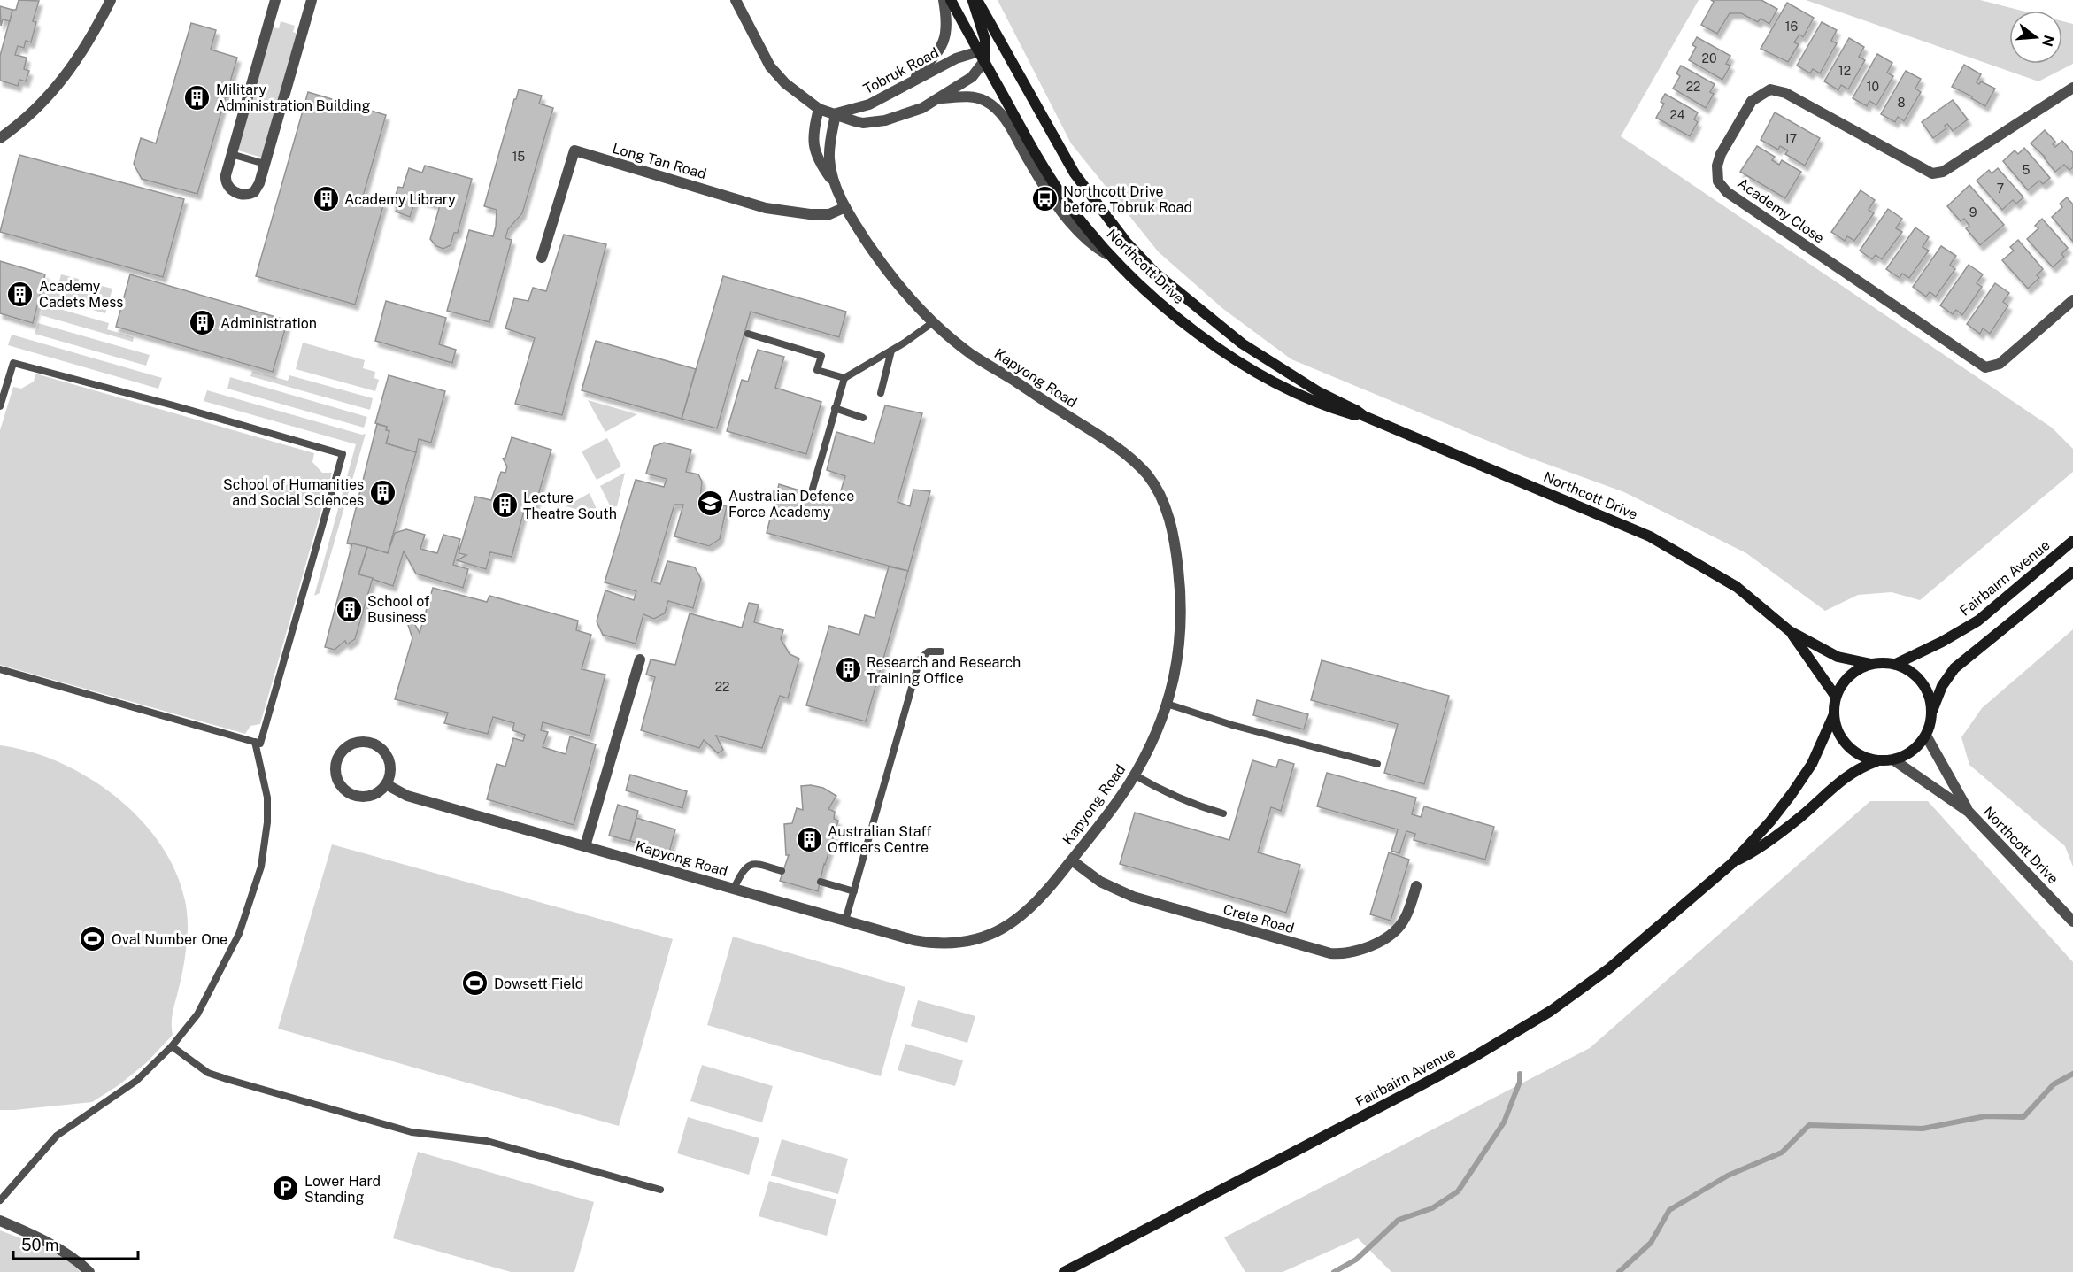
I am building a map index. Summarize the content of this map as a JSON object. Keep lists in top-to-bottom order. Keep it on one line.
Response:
{"streets":{"street":["Tobruk Road","Long Tan Road","Academy Close","Northcott Drive","Kapyong Road","Fairbairn Avenue","Crete Road"]},"crossings":[["Tobruk Road","Northcott Drive"],["Tobruk Road","Kapyong Road"],["Long Tan Road","Kapyong Road"],["Northcott Drive","Fairbairn Avenue"],["Kapyong Road","Crete Road"]],"places":{"building":["Military Administration Building","Academy Library","Academy Cadets Mess","Administration","School of Humanities and Social Sciences","Lecture Theatre South","School of Business","Research and Research Training Office","Australian Staff Officers Centre"],"bus stop":["Northcott Drive before Tobruk Road"],"school or university":["Australian Defence Force Academy"],"sports":["Oval Number One","Dowsett Field"],"parking":["Lower Hard Standing"]},"house_numbers":["16","20","12","22","10","8","24","17","15","5","7","9","22"],"scale_bar":"50 m","north":"right"}
